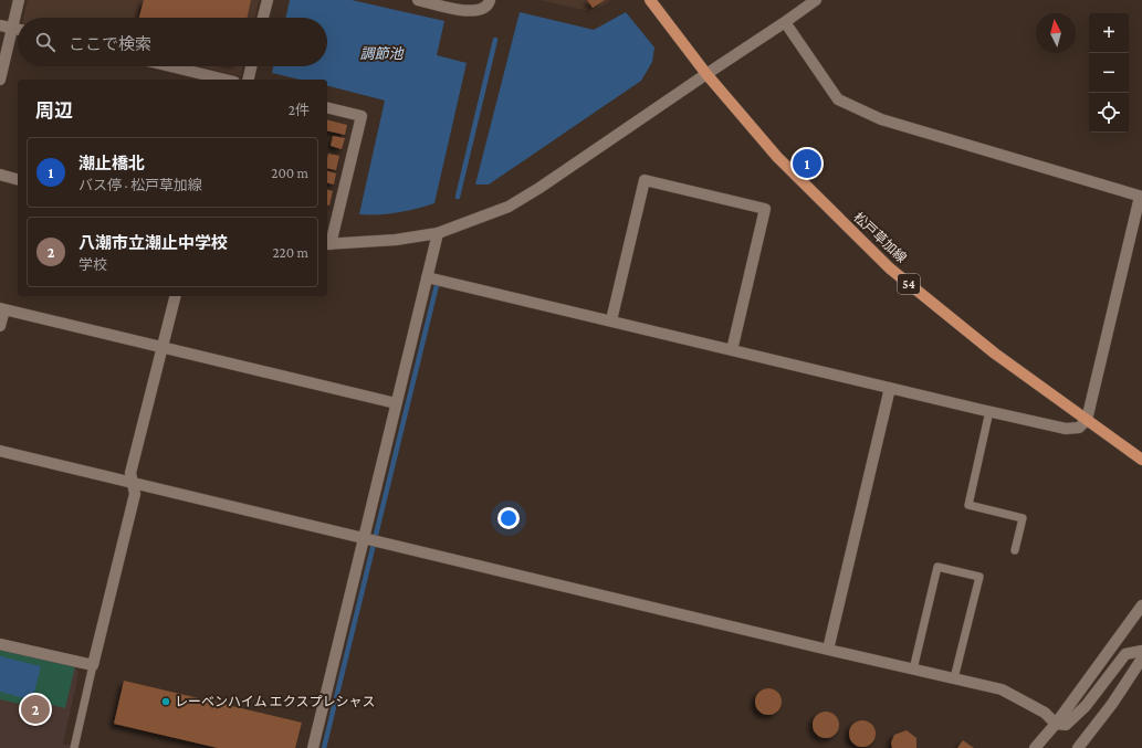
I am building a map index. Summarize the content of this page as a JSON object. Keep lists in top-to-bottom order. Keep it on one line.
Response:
{"streets":{"main road":["松戸草加線","54"]},"water":["調節池"],"places":["レーベンハイム エクスプレシャス"],"north":"top","page":{"map_buttons":["+","−"],"search":"ここで検索","heading":["周辺","2件"],"list":[{"mark":"1","name":"潮止橋北","note":"バス停 · 松戸草加線","value":"200 m"},{"mark":"2","name":"八潮市立潮止中学校","note":"学校","value":"220 m"}],"pins":["1","2"]}}
